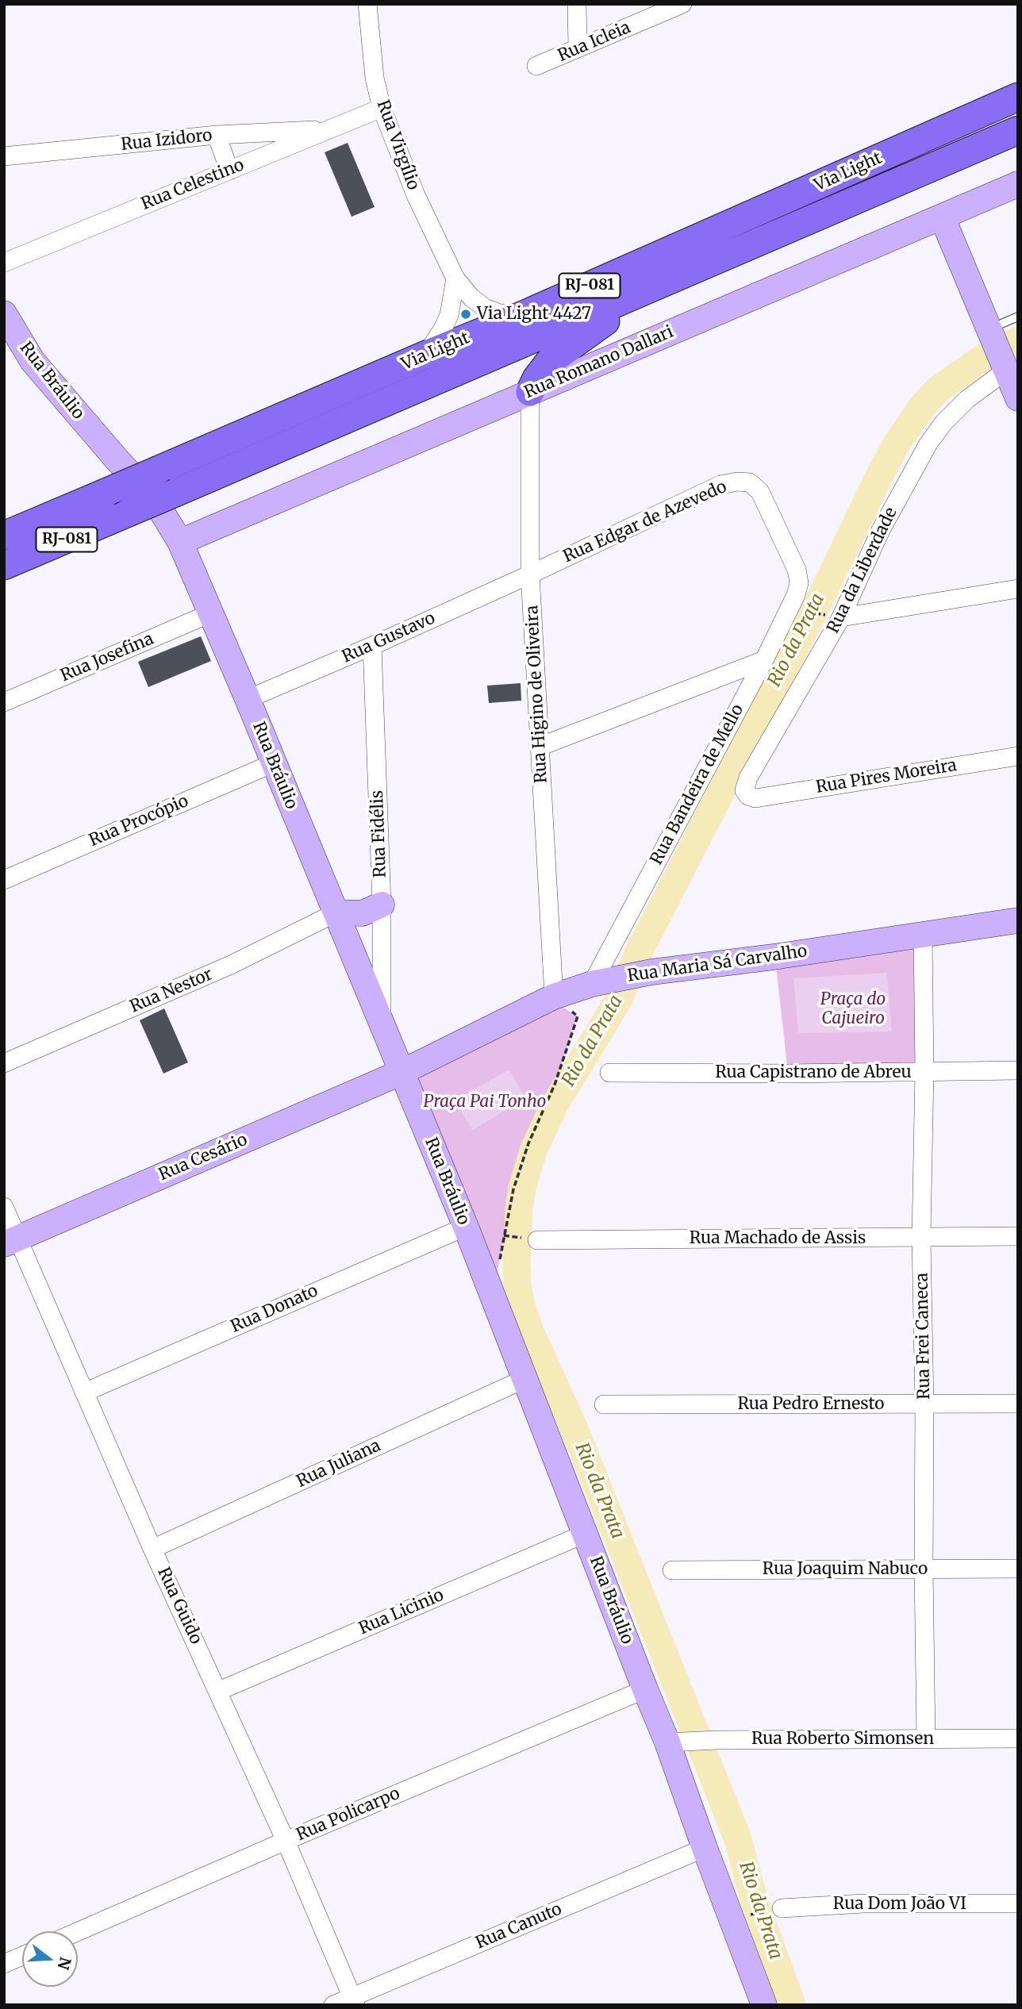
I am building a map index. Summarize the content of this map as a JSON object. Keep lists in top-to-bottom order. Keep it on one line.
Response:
{"streets":{"main road":["Via Light","RJ-081"],"street":["Rua Icleia","Rua Izidoro","Rua Virgílio","Rua Celestino","Rua Romano Dallari","Rua Bráulio","Rua Edgar de Azevedo","Rua da Liberdade","Rua Gustavo","Rua Josefina","Rua Higino de Oliveira","Rua Pires Moreira","Rua Bandeira de Mello","Rua Procópio","Rua Fidélis","Rua Maria Sá Carvalho","Rua Nestor","Rua Capistrano de Abreu","Rua Cesário","Rua Machado de Assis","Rua Donato","Rua Frei Caneca","Rua Pedro Ernesto","Rua Juliana","Rua Joaquim Nabuco","Rua Guido","Rua Licinio","Rua Roberto Simonsen","Rua Policarpo","Rua Dom João VI","Rua Canuto"]},"crossings":[["Rua Izidoro","Rua Celestino"],["Rua Virgílio","Via Light"],["Rua Virgílio","Rua Celestino"],["Rua Romano Dallari","Rua Bráulio"],["Rua Romano Dallari","Rua Higino de Oliveira"],["Rua Bráulio","Rua Gustavo"],["Rua Bráulio","Rua Josefina"],["Rua Bráulio","Rua Procópio"],["Rua Bráulio","Rua Fidélis"],["Rua Bráulio","Rua Maria Sá Carvalho"],["Rua Bráulio","Rua Nestor"],["Rua Bráulio","Rua Cesário"],["Rua Bráulio","Rua Donato"],["Rua Bráulio","Rua Juliana"],["Rua Bráulio","Rua Licinio"],["Rua Bráulio","Rua Roberto Simonsen"],["Rua Bráulio","Rua Policarpo"],["Rua Bráulio","Rua Canuto"],["Rua Edgar de Azevedo","Rua Gustavo"],["Rua Edgar de Azevedo","Rua Higino de Oliveira"],["Rua Edgar de Azevedo","Rua Bandeira de Mello"],["Rua da Liberdade","Rua Pires Moreira"],["Rua Gustavo","Rua Higino de Oliveira"],["Rua Gustavo","Rua Fidélis"],["Rua Higino de Oliveira","Rua Maria Sá Carvalho"],["Rua Bandeira de Mello","Rua Maria Sá Carvalho"],["Rua Maria Sá Carvalho","Rua Cesário"],["Rua Maria Sá Carvalho","Rua Frei Caneca"],["Rua Capistrano de Abreu","Rua Frei Caneca"],["Rua Cesário","Rua Guido"],["Rua Machado de Assis","Rua Frei Caneca"],["Rua Donato","Rua Guido"],["Rua Frei Caneca","Rua Pedro Ernesto"],["Rua Frei Caneca","Rua Joaquim Nabuco"],["Rua Frei Caneca","Rua Roberto Simonsen"],["Rua Juliana","Rua Guido"],["Rua Guido","Rua Licinio"],["Rua Guido","Rua Policarpo"],["Rua Guido","Rua Canuto"]],"water":["Rio da Prata"],"parks":["Praça do Cajueiro","Praça Pai Tonho"],"places":["Via Light 4427"],"north":"right"}
